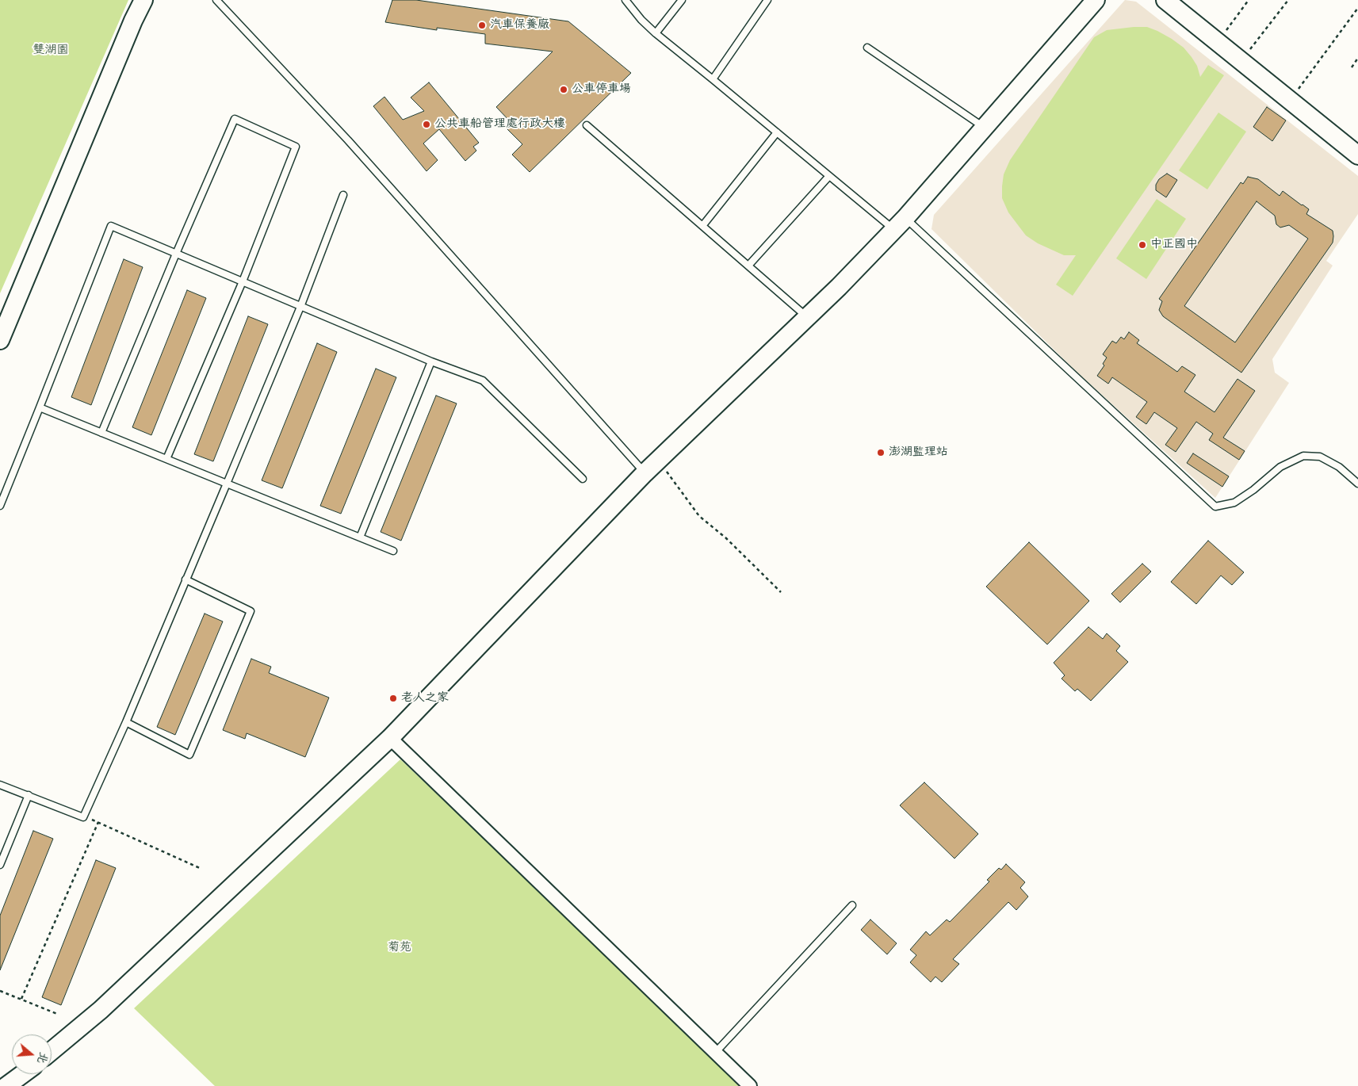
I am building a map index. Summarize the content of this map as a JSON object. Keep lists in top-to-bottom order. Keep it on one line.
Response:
{"parks":["雙湖園","菊苑"],"places":["汽車保養廠","公車停車場","公共車船管理處行政大樓","中正國中","澎湖監理站","老人之家"],"north":"right"}
